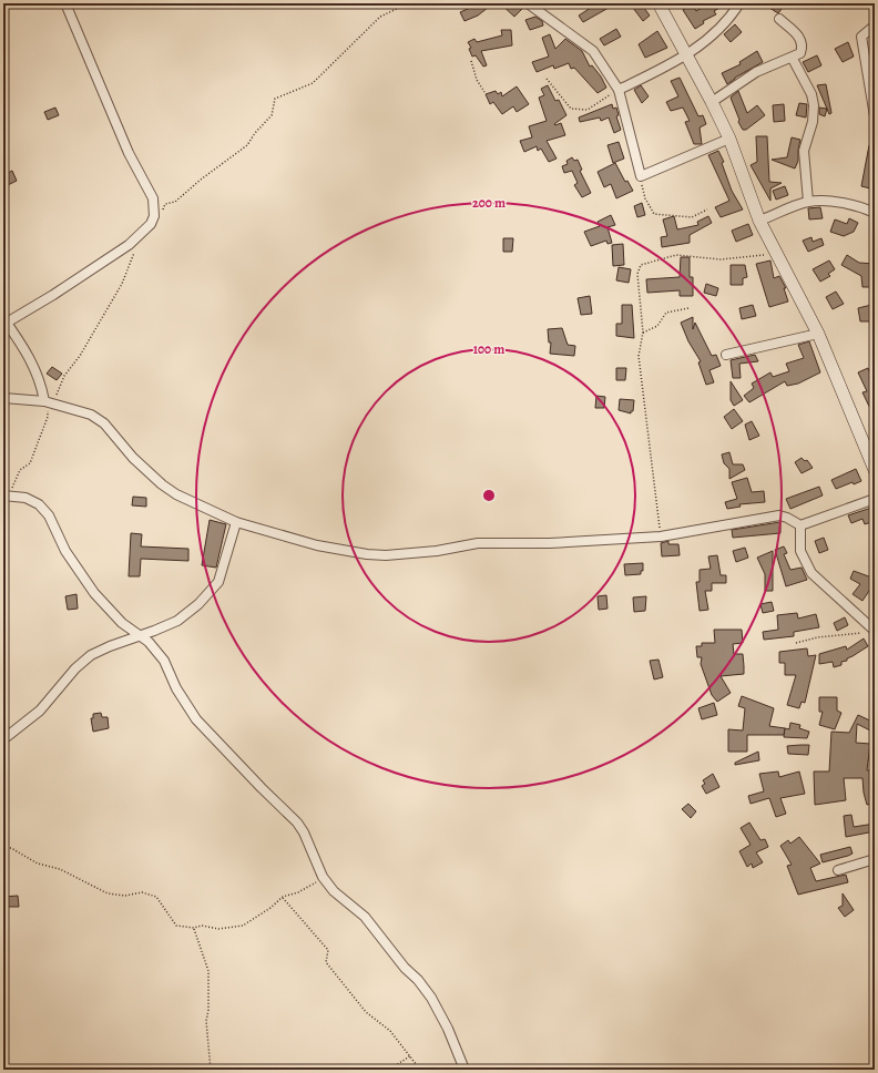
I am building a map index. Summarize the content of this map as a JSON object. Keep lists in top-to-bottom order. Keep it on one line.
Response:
{"rings":["200 m","100 m"]}
